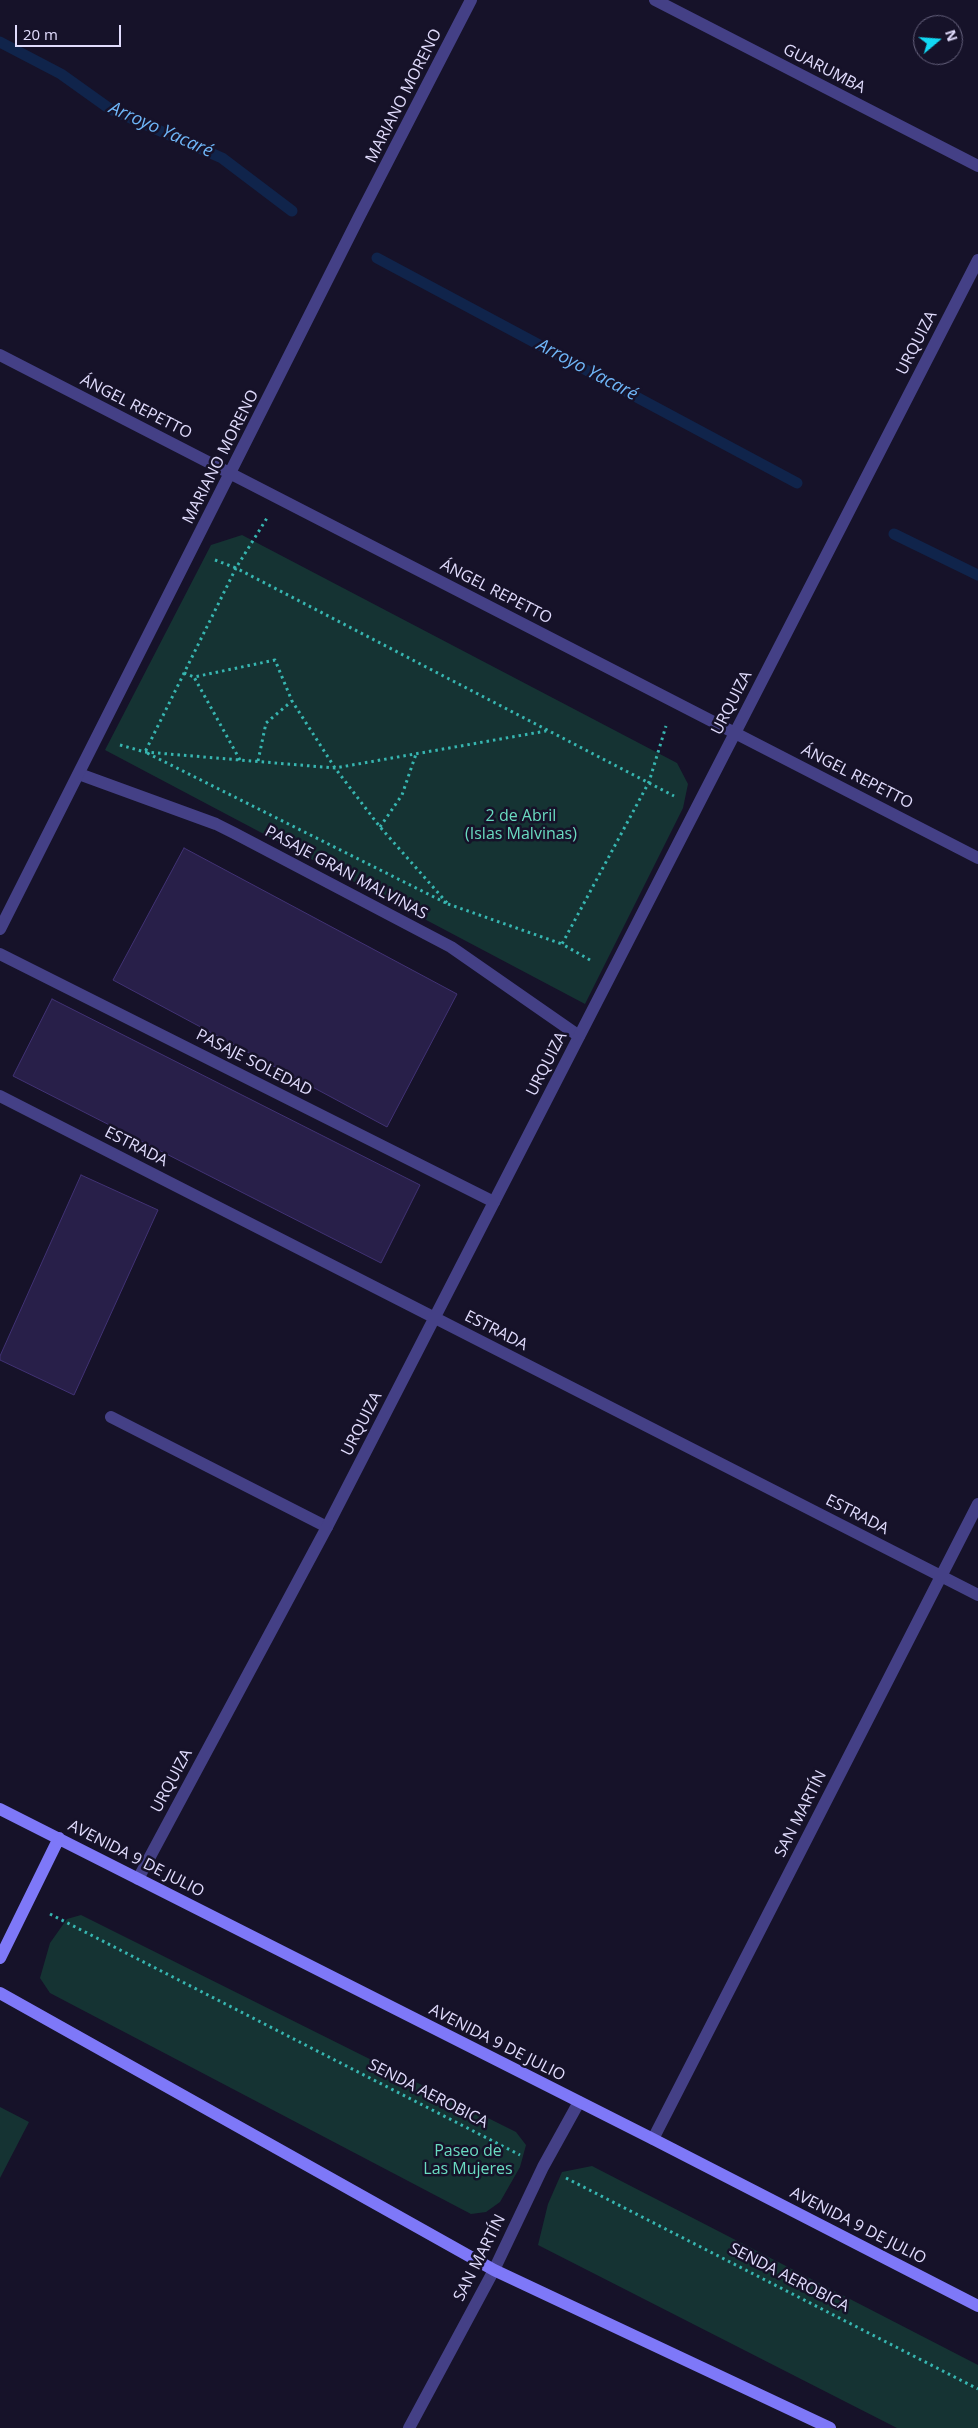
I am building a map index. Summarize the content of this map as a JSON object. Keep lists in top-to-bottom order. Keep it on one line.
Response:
{"streets":{"main road":["AVENIDA 9 DE JULIO"],"street":["GUARUMBA","MARIANO MORENO","URQUIZA","ÁNGEL REPETTO","PASAJE GRAN MALVINAS","PASAJE SOLEDAD","ESTRADA","SAN MARTÍN"],"path":["SENDA AEROBICA"]},"crossings":[["MARIANO MORENO","ÁNGEL REPETTO"],["MARIANO MORENO","PASAJE GRAN MALVINAS"],["URQUIZA","ÁNGEL REPETTO"],["URQUIZA","PASAJE GRAN MALVINAS"],["URQUIZA","PASAJE SOLEDAD"],["URQUIZA","ESTRADA"],["URQUIZA","AVENIDA 9 DE JULIO"],["ESTRADA","SAN MARTÍN"],["SAN MARTÍN","AVENIDA 9 DE JULIO"],["SAN MARTÍN","SENDA AEROBICA"]],"water":["Arroyo Yacaré"],"parks":["2 de Abril (Islas Malvinas)","Paseo de Las Mujeres"],"scale_bar":"20 m","north":"right"}
